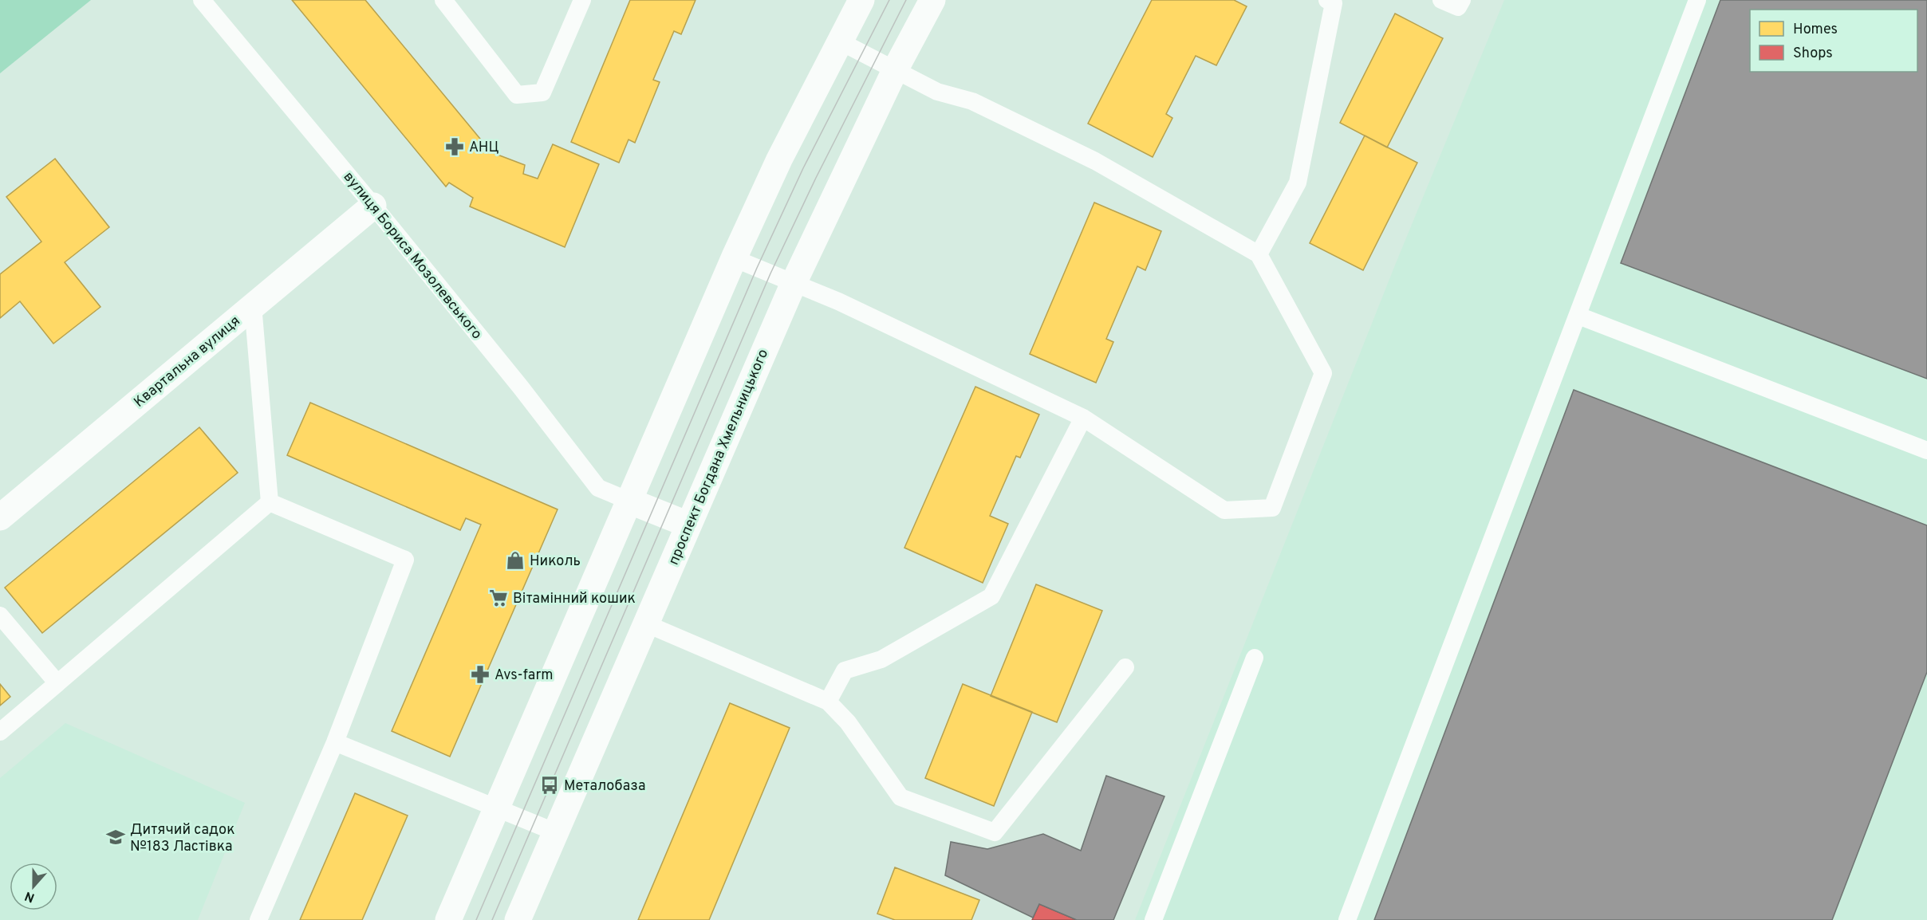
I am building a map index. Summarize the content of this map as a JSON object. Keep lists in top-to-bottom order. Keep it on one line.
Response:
{"streets":{"main road":["Квартальна вулиця","проспект Богдана Хмельницького"],"lane":["вулиця Бориса Мозолевського"]},"crossings":[["вулиця Бориса Мозолевського","Квартальна вулиця"]],"places":{"pharmacy":["АНЦ","Avs-farm"],"shop":["Николь"],"supermarket":["Вітамінний кошик"],"bus stop":["Металобаза"],"school or university":["Дитячий садок №183 Ластівка"]},"legend":["Homes","Shops"],"north":"bottom"}
